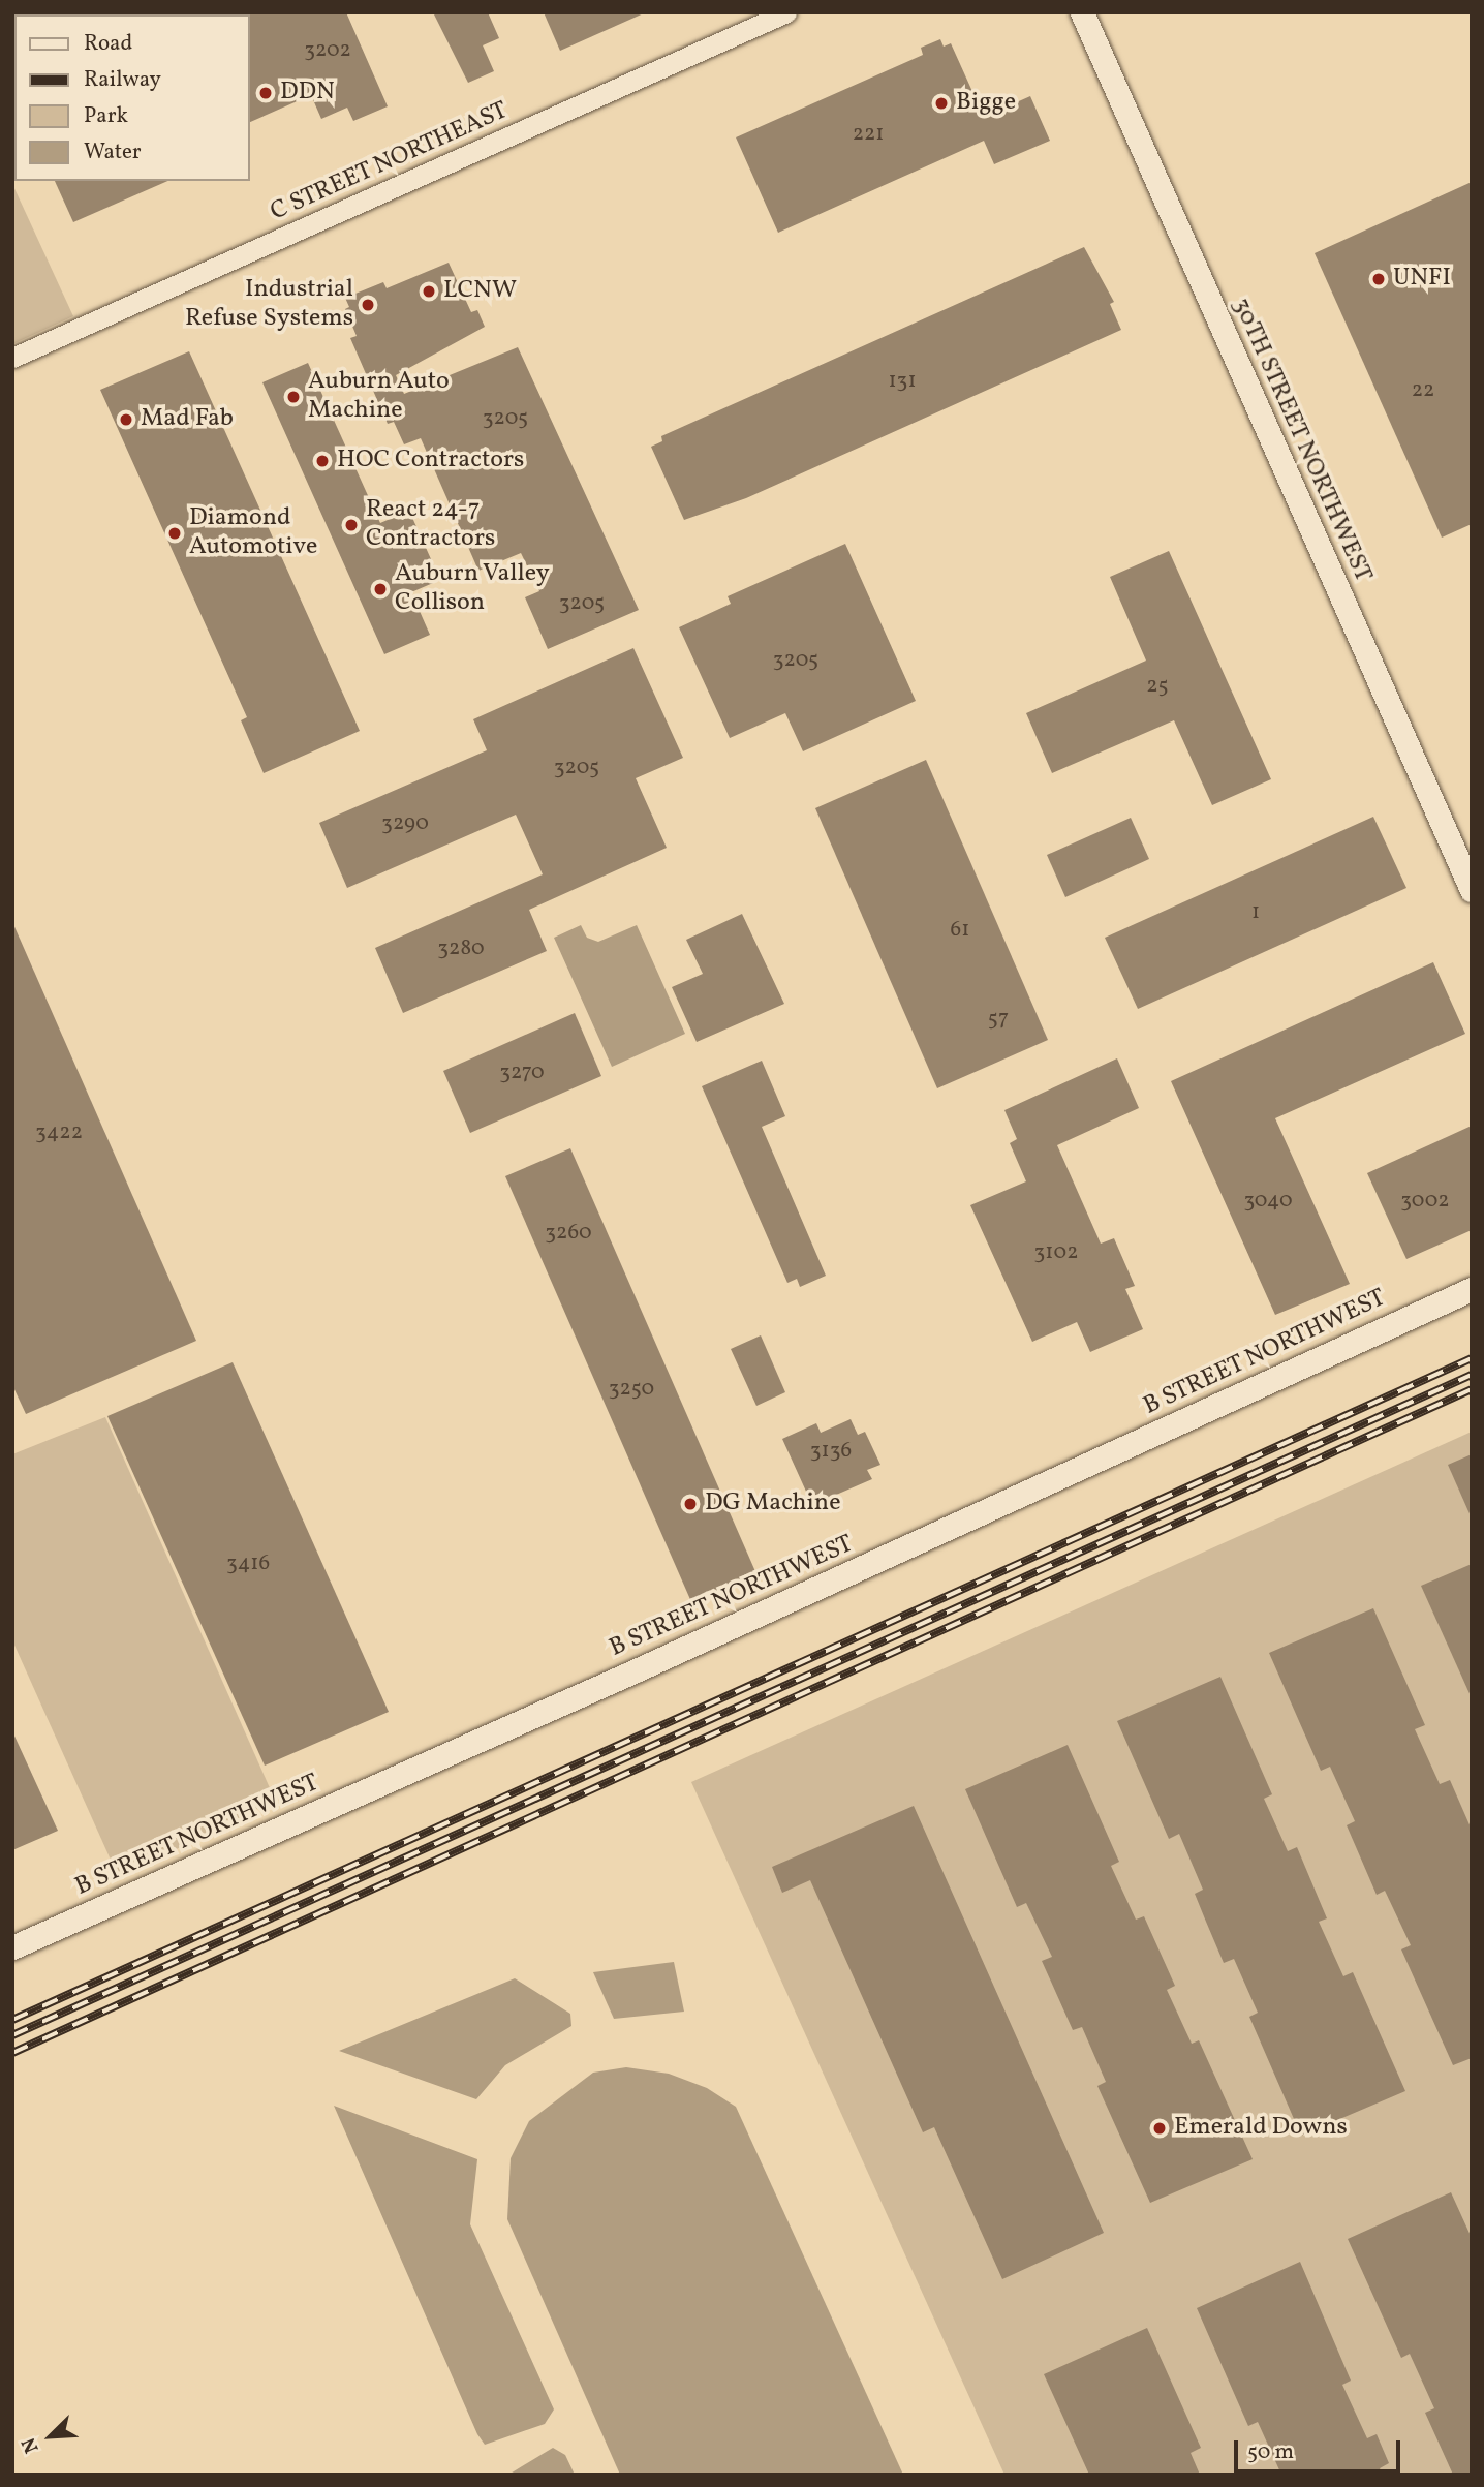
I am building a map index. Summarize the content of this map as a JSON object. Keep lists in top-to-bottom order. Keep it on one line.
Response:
{"streets":{"street":["C STREET NORTHEAST","30TH STREET NORTHWEST","B STREET NORTHWEST"]},"places":["DDN","Bigge","UNFI","LCNW","Industrial Refuse Systems","Auburn Auto Machine","Mad Fab","HOC Contractors","React 24-7 Contractors","Diamond Automotive","Auburn Valley Collison","DG Machine","Emerald Downs"],"house_numbers":["3202","221","131","22","3205","3205","3205","25","3205","3290","1","61","3280","57","3270","3422","3040","3002","3260","3102","3250","3136","3416"],"legend":["Road","Railway","Park","Water"],"scale_bar":"50 m","north":"bottom left"}
